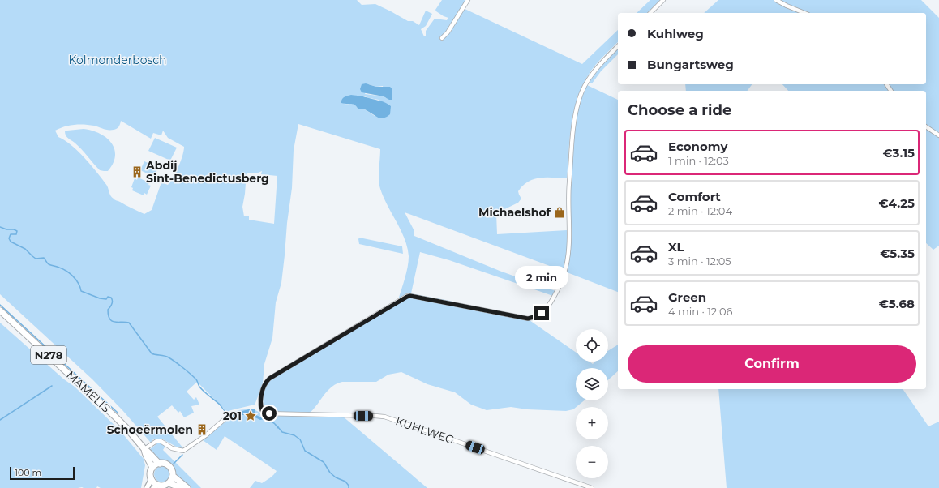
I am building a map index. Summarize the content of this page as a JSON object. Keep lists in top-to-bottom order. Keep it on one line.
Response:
{"streets":{"main road":["N278","MAMELIS"],"street":["KUHLWEG"]},"crossings":[["N278","MAMELIS"]],"parks":["Kolmonderbosch"],"places":{"building":["Abdij Sint-Benedictusberg","Schoeërmolen"],"shop":["Michaelshof"],"place":["201"]},"scale_bar":"100 m","page":{"banner":["Kuhlweg","Bungartsweg"],"heading":"Choose a ride","list":[{"name":"Economy","note":"1 min · 12:03","value":"€3.15"},{"name":"Comfort","note":"2 min · 12:04","value":"€4.25"},{"name":"XL","note":"3 min · 12:05","value":"€5.35"},{"name":"Green","note":"4 min · 12:06","value":"€5.68"}],"bubble":"2 min","map_buttons":["+","−"],"buttons":"Confirm","scale":"100 m"}}
